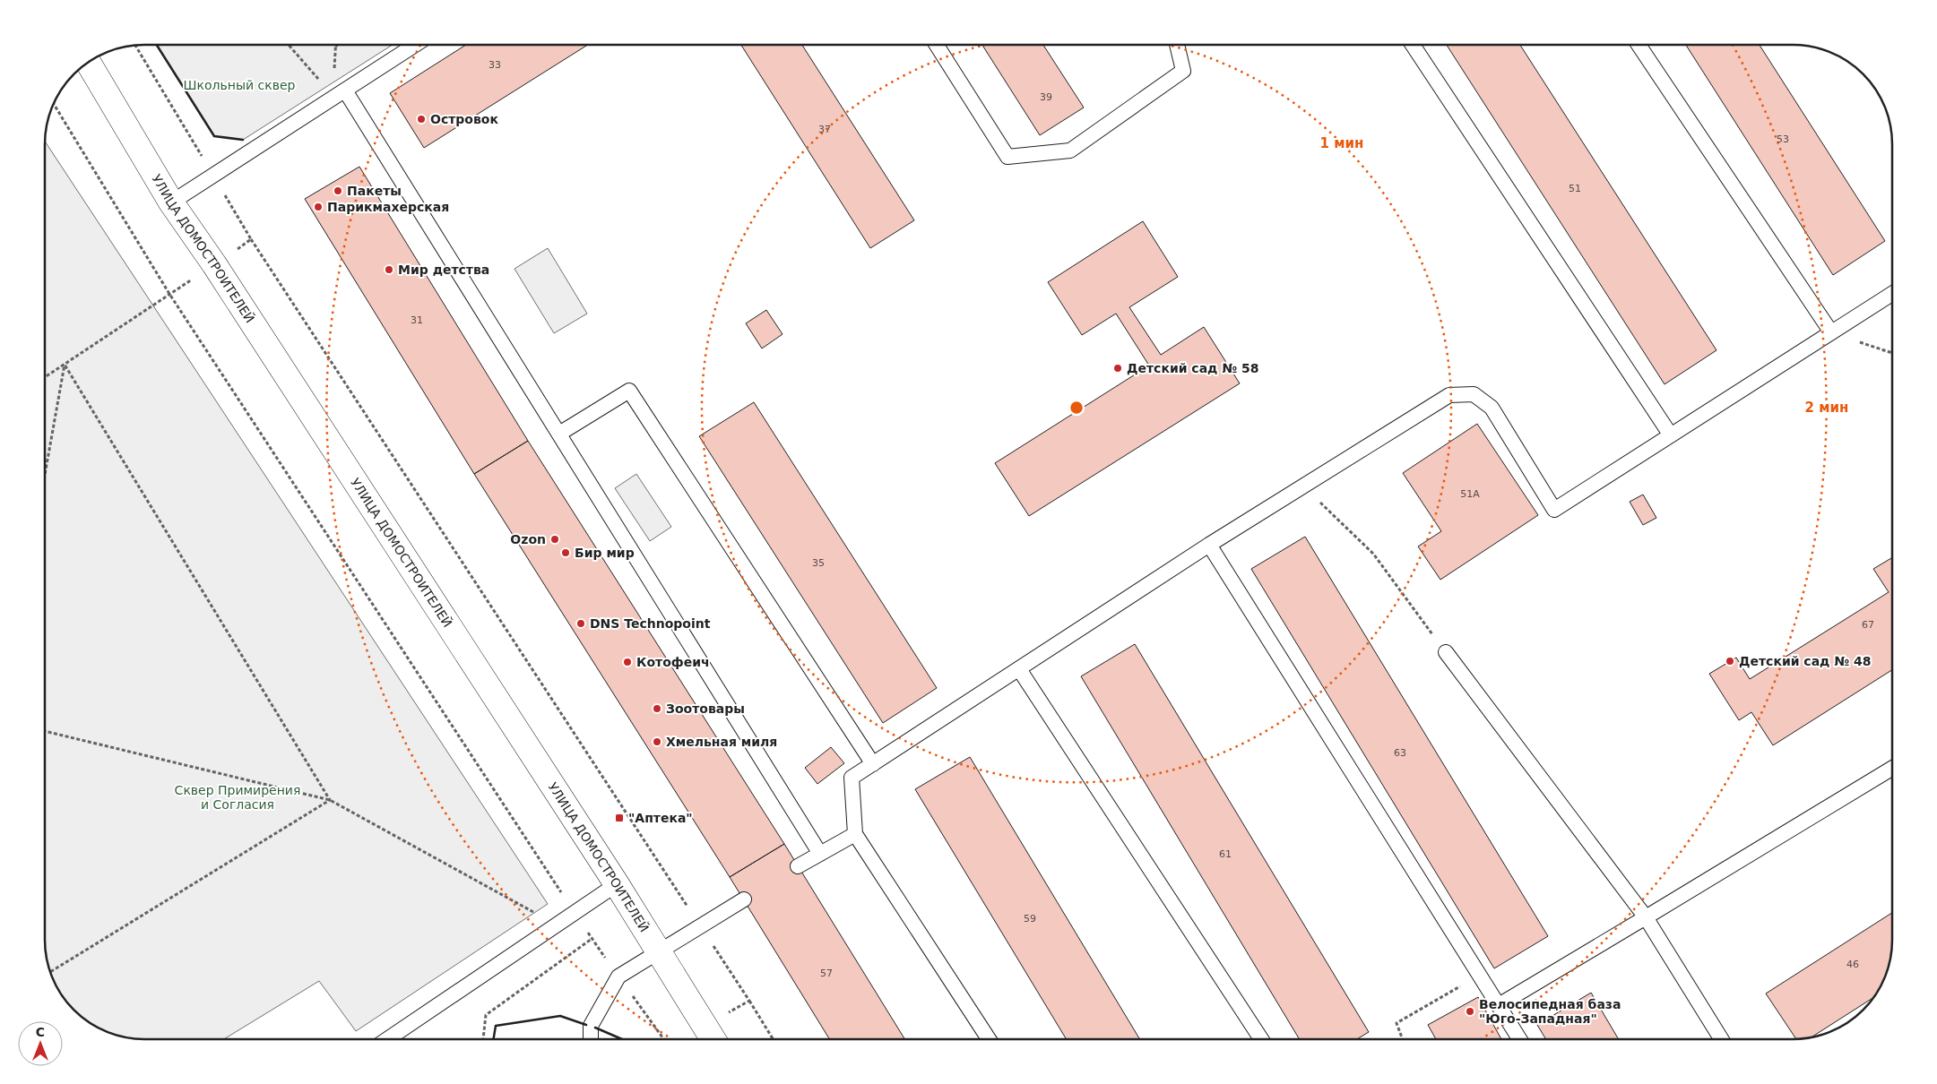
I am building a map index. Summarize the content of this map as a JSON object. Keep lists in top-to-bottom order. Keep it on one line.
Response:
{"streets":{"street":["УЛИЦА ДОМОСТРОИТЕЛЕЙ"]},"parks":["Школьный сквер","Сквер Примирения и Согласия"],"places":{"other":["Островок","Пакеты","Парикмахерская","Мир детства","Детский сад № 58","Ozon","Бир мир","DNS Technopoint","Детский сад № 48","Котофеич","Зоотовары","Хмельная миля","Велосипедная база \"Юго-Западная\""],"transit":["\"Аптека\""]},"house_numbers":["33","39","37","53","51","31","51А","35","67","63","61","59","46","57"],"north":"top","rings":["1 мин","2 мин"]}
